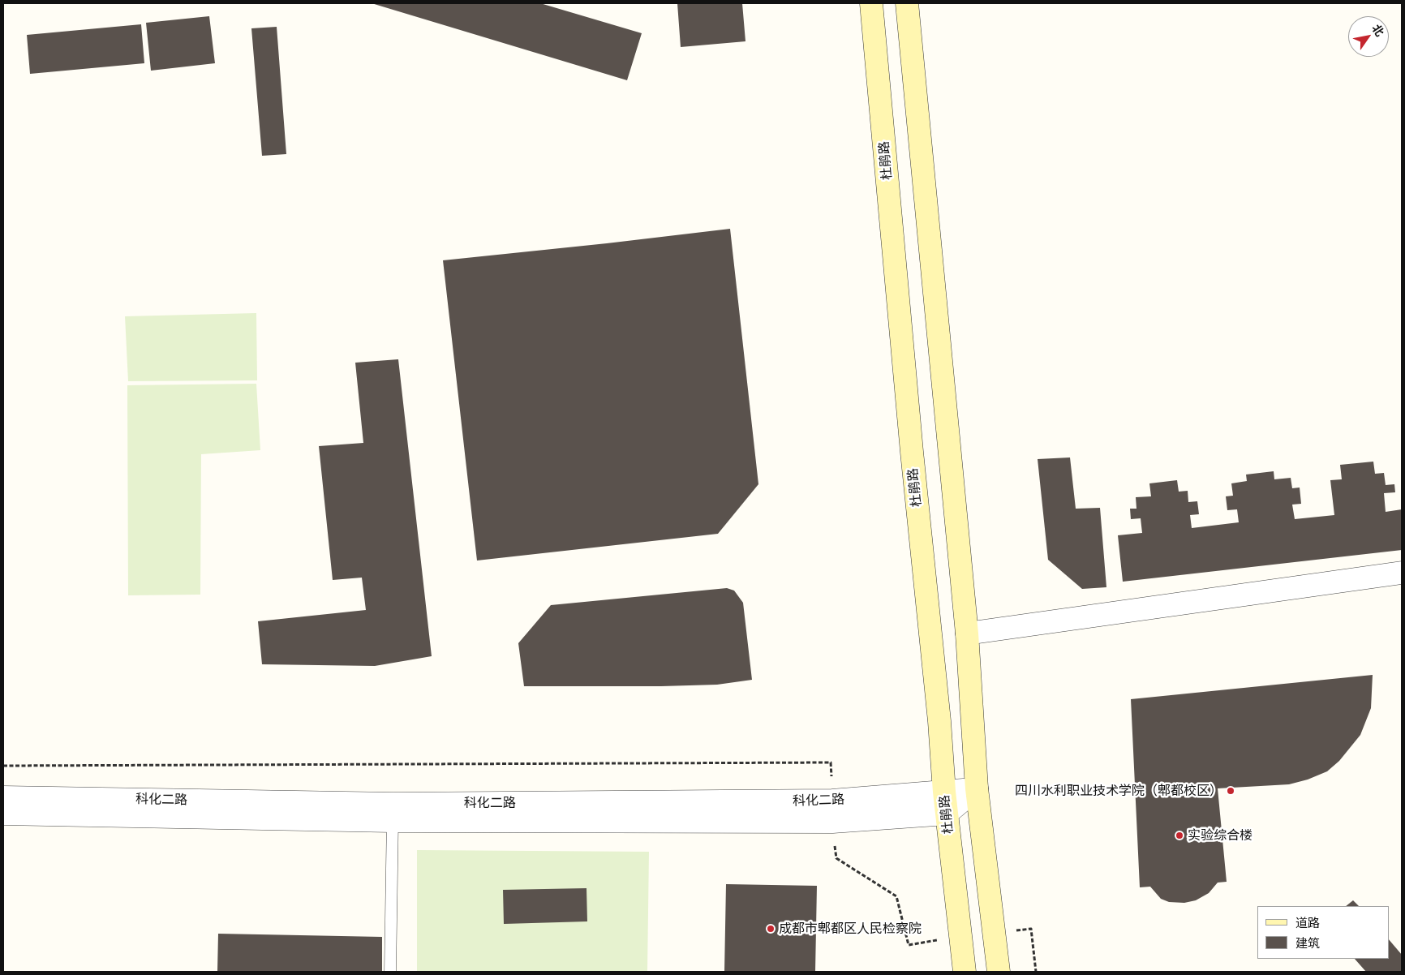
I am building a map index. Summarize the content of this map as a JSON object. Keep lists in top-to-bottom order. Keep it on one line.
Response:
{"streets":{"main road":["杜鹃路"],"street":["科化二路"]},"crossings":[["杜鹃路","科化二路"]],"places":["四川水利职业技术学院（郫都校区）","实验综合楼","成都市郫都区人民检察院"],"legend":["道路","建筑"],"north":"top right"}
